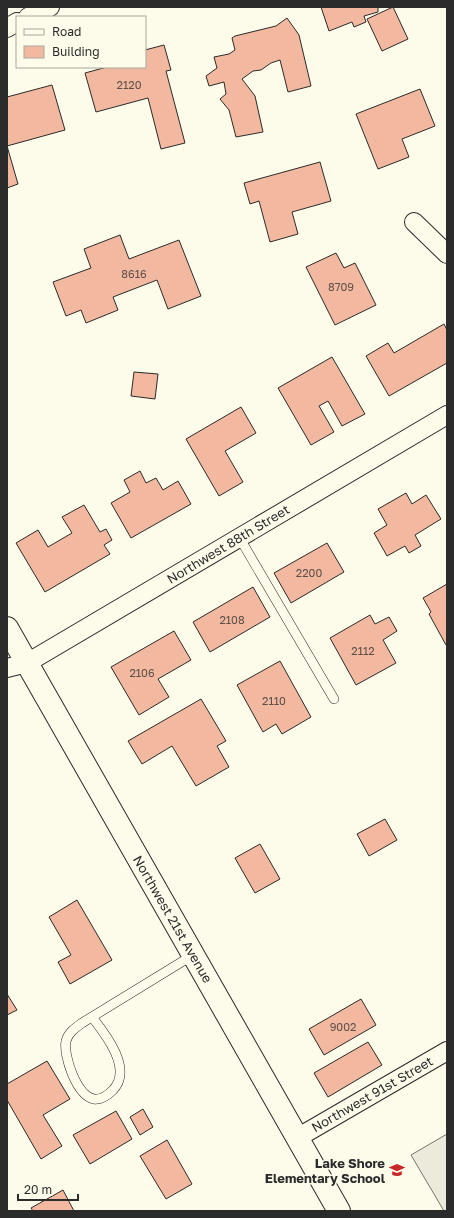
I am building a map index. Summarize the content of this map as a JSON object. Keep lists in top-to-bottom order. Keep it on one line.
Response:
{"streets":{"street":["Northwest 88th Street","Northwest 21st Avenue","Northwest 91st Street"]},"crossings":[["Northwest 88th Street","Northwest 21st Avenue"],["Northwest 21st Avenue","Northwest 91st Street"]],"places":{"school or university":["Lake Shore Elementary School"]},"house_numbers":["2120","8616","8709","2200","2108","2112","2106","2110","9002"],"legend":["Road","Building"],"scale_bar":"20 m"}
